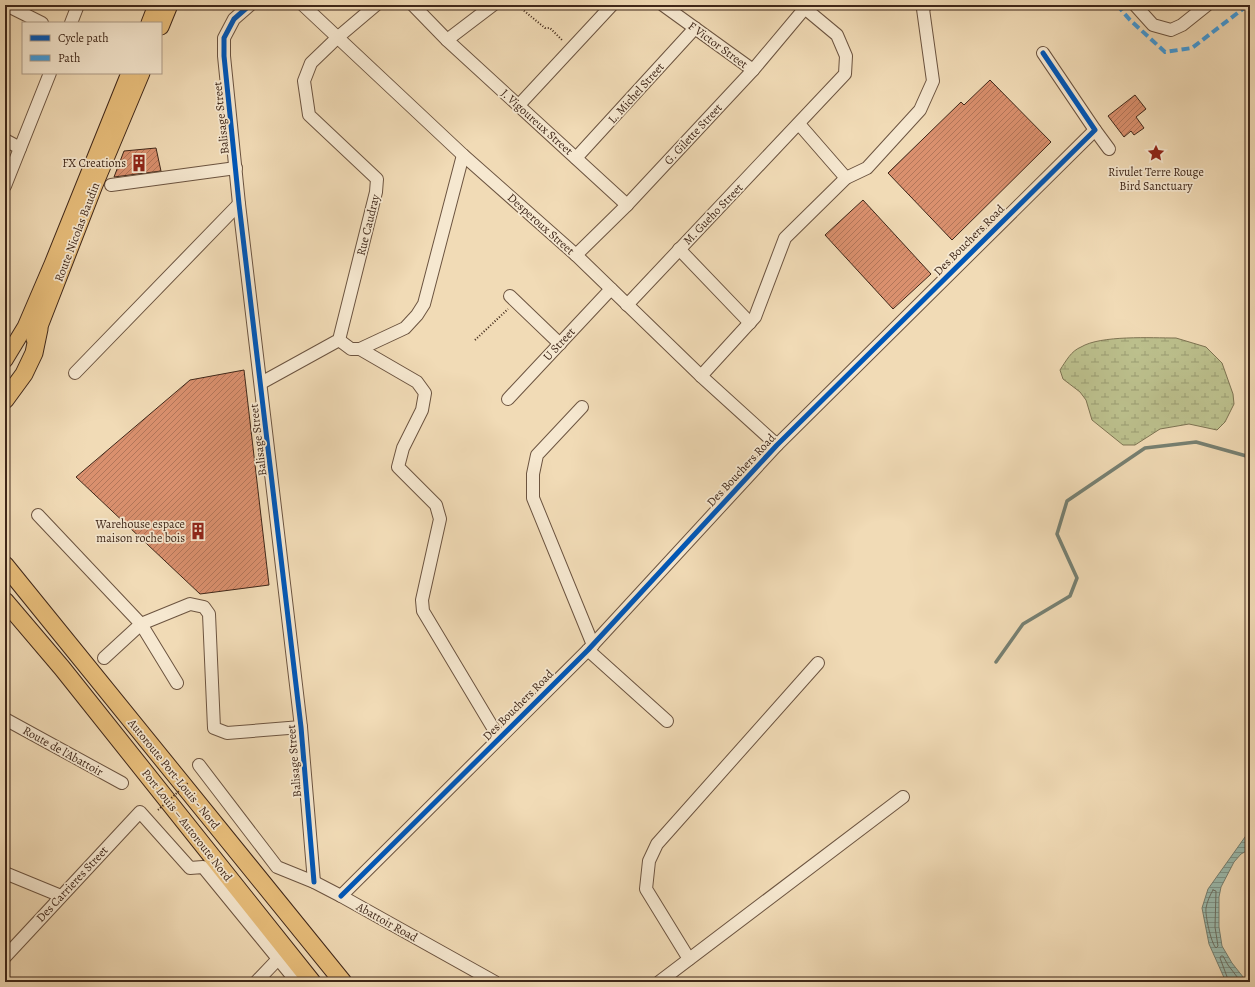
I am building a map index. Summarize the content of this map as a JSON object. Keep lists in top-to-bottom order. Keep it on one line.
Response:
{"streets":{"highway":["Autoroute Port-Louis - Nord","Port Louis – Autoroute Nord"],"main road":["Route Nicolas Baudin"],"street":["F Victor Street","L. Michel Street","Balisage Street","J. Vigoureux Street","G. Gilette Street","M. Gueho Street","Desperoux Street","Rue Caudray","Des Bouchers Road","U Street","Route de l'Abattoir","Des Carrieres Street","Abattoir Road"]},"crossings":[["F Victor Street","L. Michel Street"],["F Victor Street","G. Gilette Street"],["L. Michel Street","J. Vigoureux Street"],["Balisage Street","Abattoir Road"],["J. Vigoureux Street","G. Gilette Street"],["G. Gilette Street","M. Gueho Street"],["G. Gilette Street","Desperoux Street"],["M. Gueho Street","Desperoux Street"],["Desperoux Street","Rue Caudray"],["Desperoux Street","Des Bouchers Road"],["Desperoux Street","U Street"],["Des Bouchers Road","Abattoir Road"]],"places":{"place":["Rivulet Terre Rouge Bird Sanctuary"],"building":["FX Creations","Warehouse espace maison roche bois"]},"legend":["Cycle path","Path"]}
